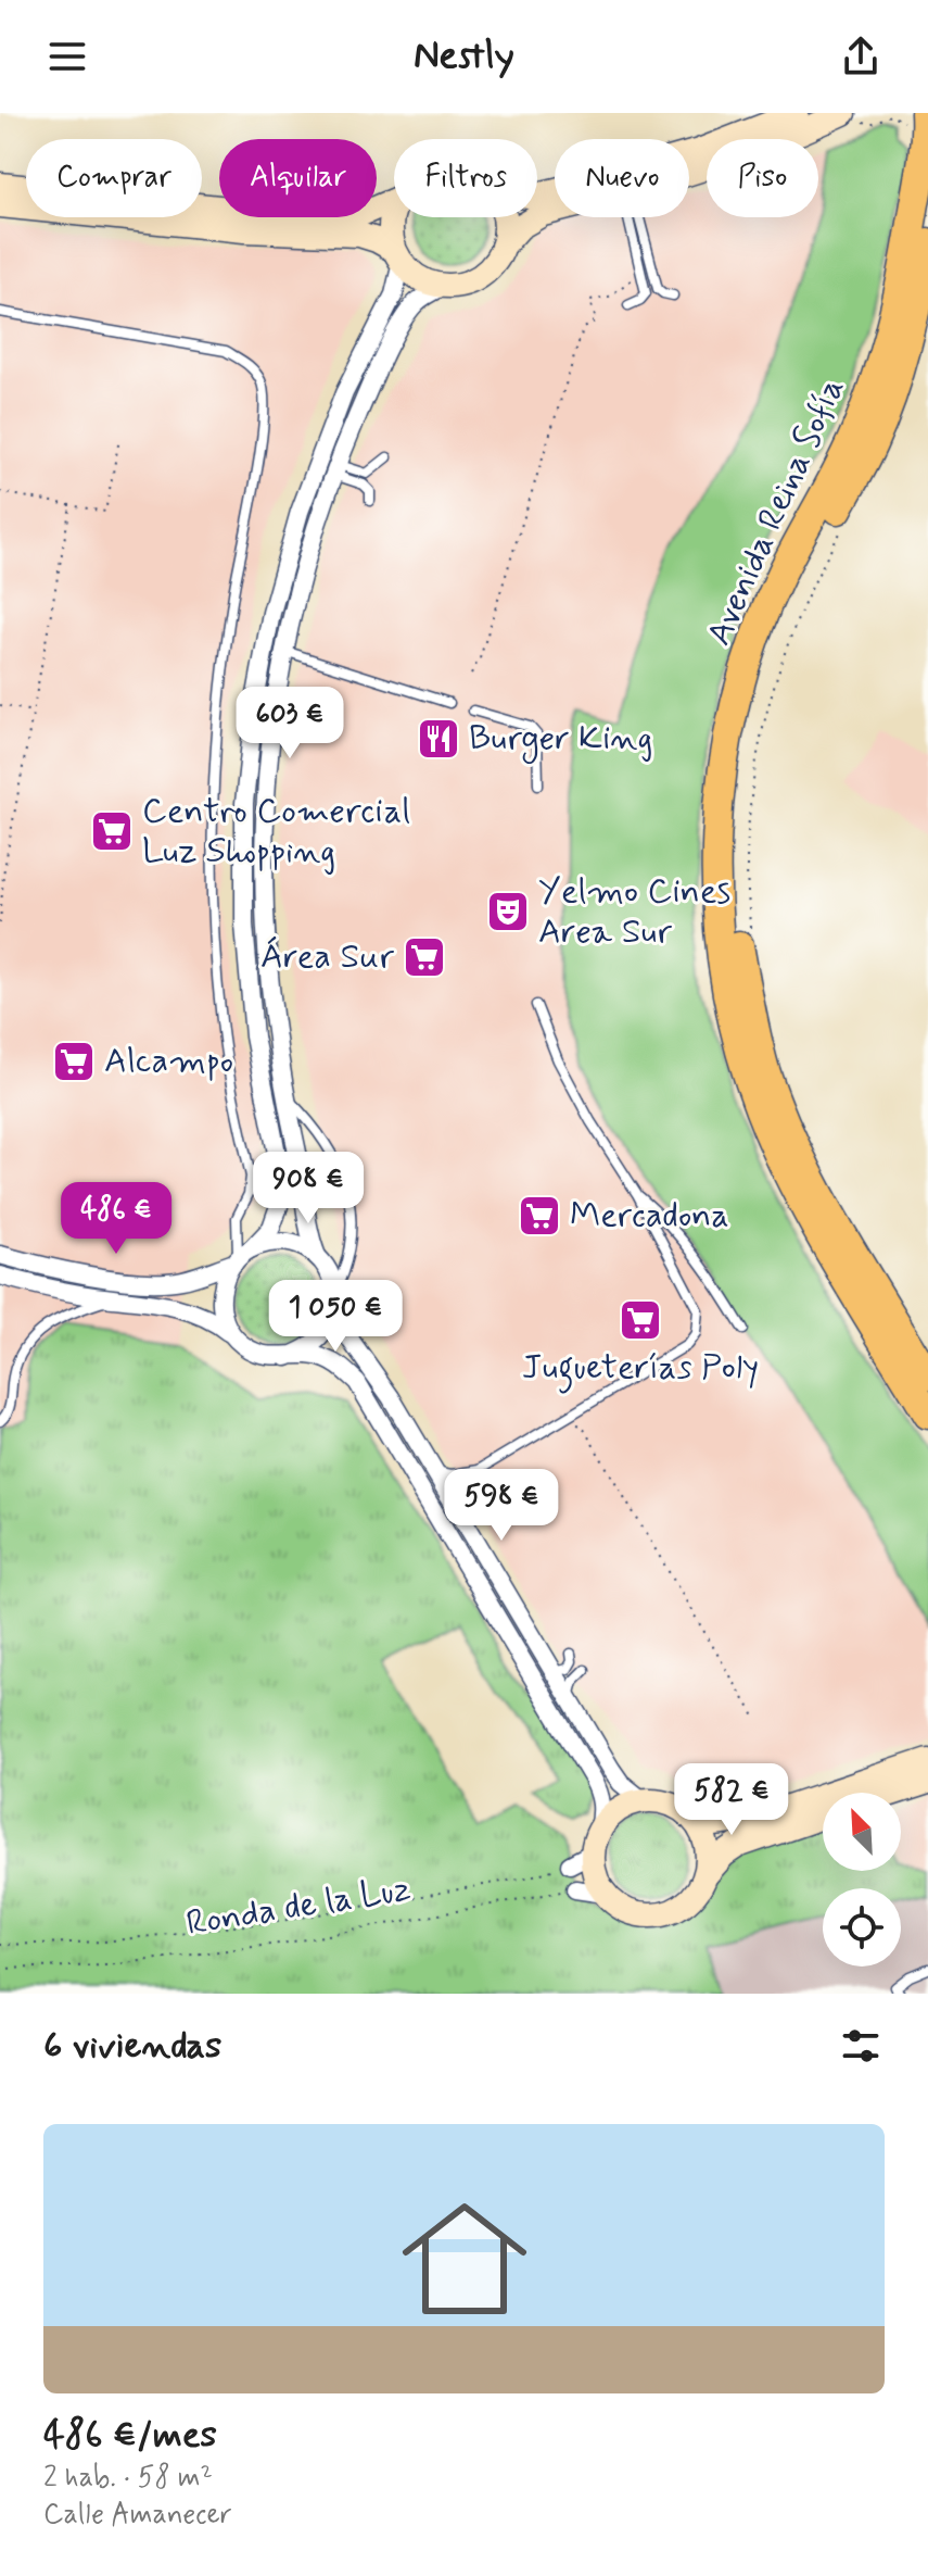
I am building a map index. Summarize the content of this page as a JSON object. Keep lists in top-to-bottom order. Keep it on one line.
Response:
{"streets":{"main road":["Avenida Reina Sofía"],"path":["Ronda de la Luz"]},"places":{"restaurant":["Burger King"],"supermarket":["Centro Comercial Luz Shopping","Área Sur","Alcampo","Mercadona","Jugueterías Poly"],"theatre":["Yelmo Cines Area Sur"]},"north":"top left","page":{"header":"Nestly","chip":["Comprar","Alquilar","Filtros","Nuevo","Piso"],"price":["603 €","908 €","486 €","1 050 €","598 €","582 €"],"heading":"6 viviendas","list":[{"name":"486 €/mes","note":"2 hab. · 58 m² · Calle Amanecer"}]}}
